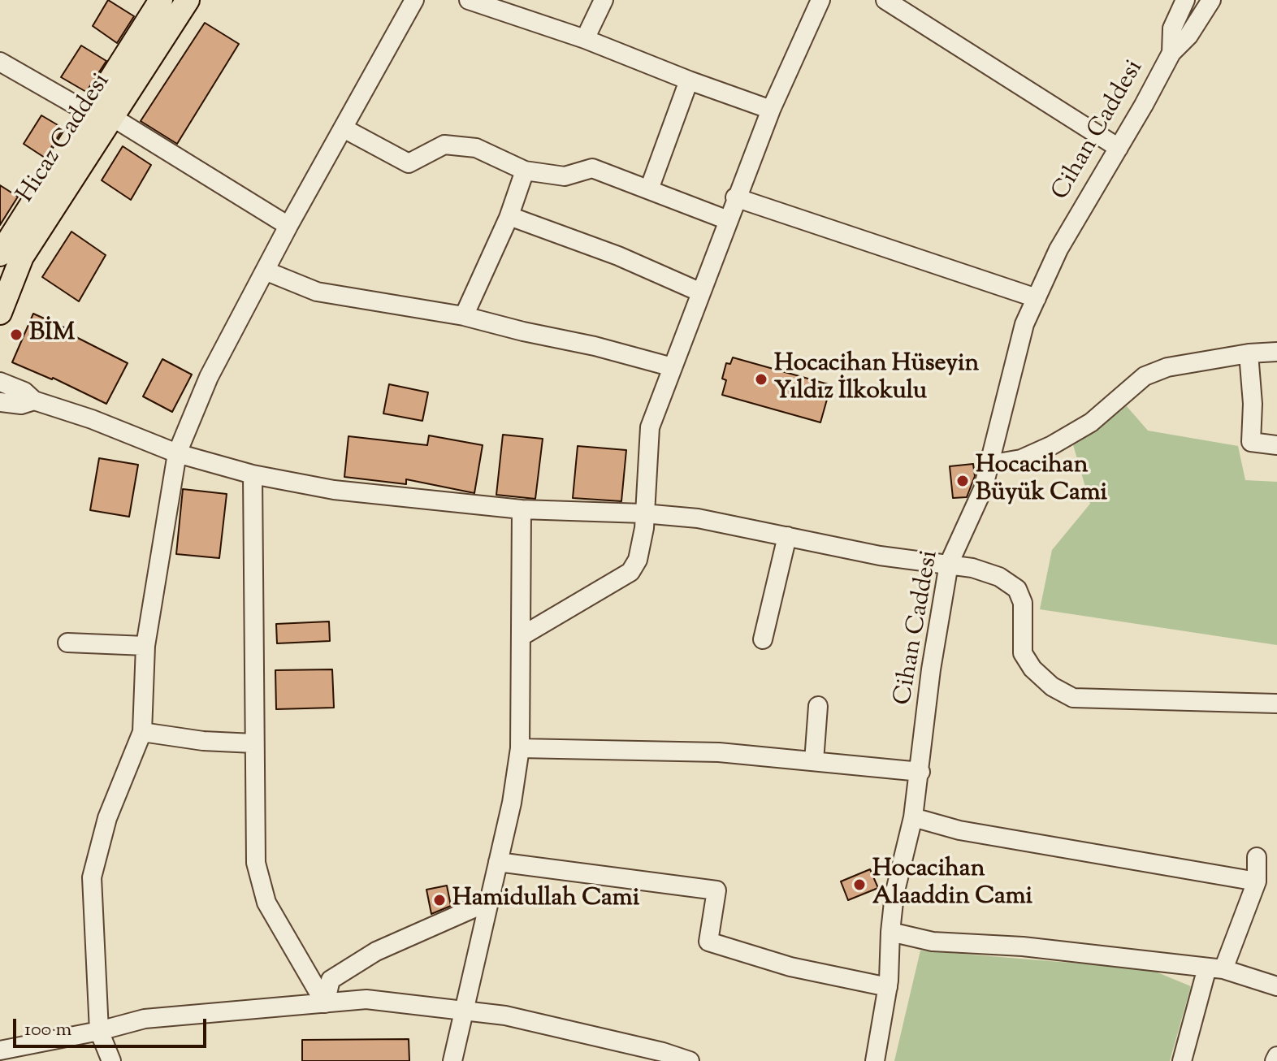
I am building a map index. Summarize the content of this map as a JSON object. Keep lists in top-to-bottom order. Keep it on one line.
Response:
{"streets":{"main road":["Hicaz Caddesi"],"street":["Cihan Caddesi"]},"places":["BİM","Hocacihan Hüseyin Yıldız İlkokulu","Hocacihan Büyük Cami","Hocacihan Alaaddin Cami","Hamidullah Cami"],"scale_bar":"100 m"}
